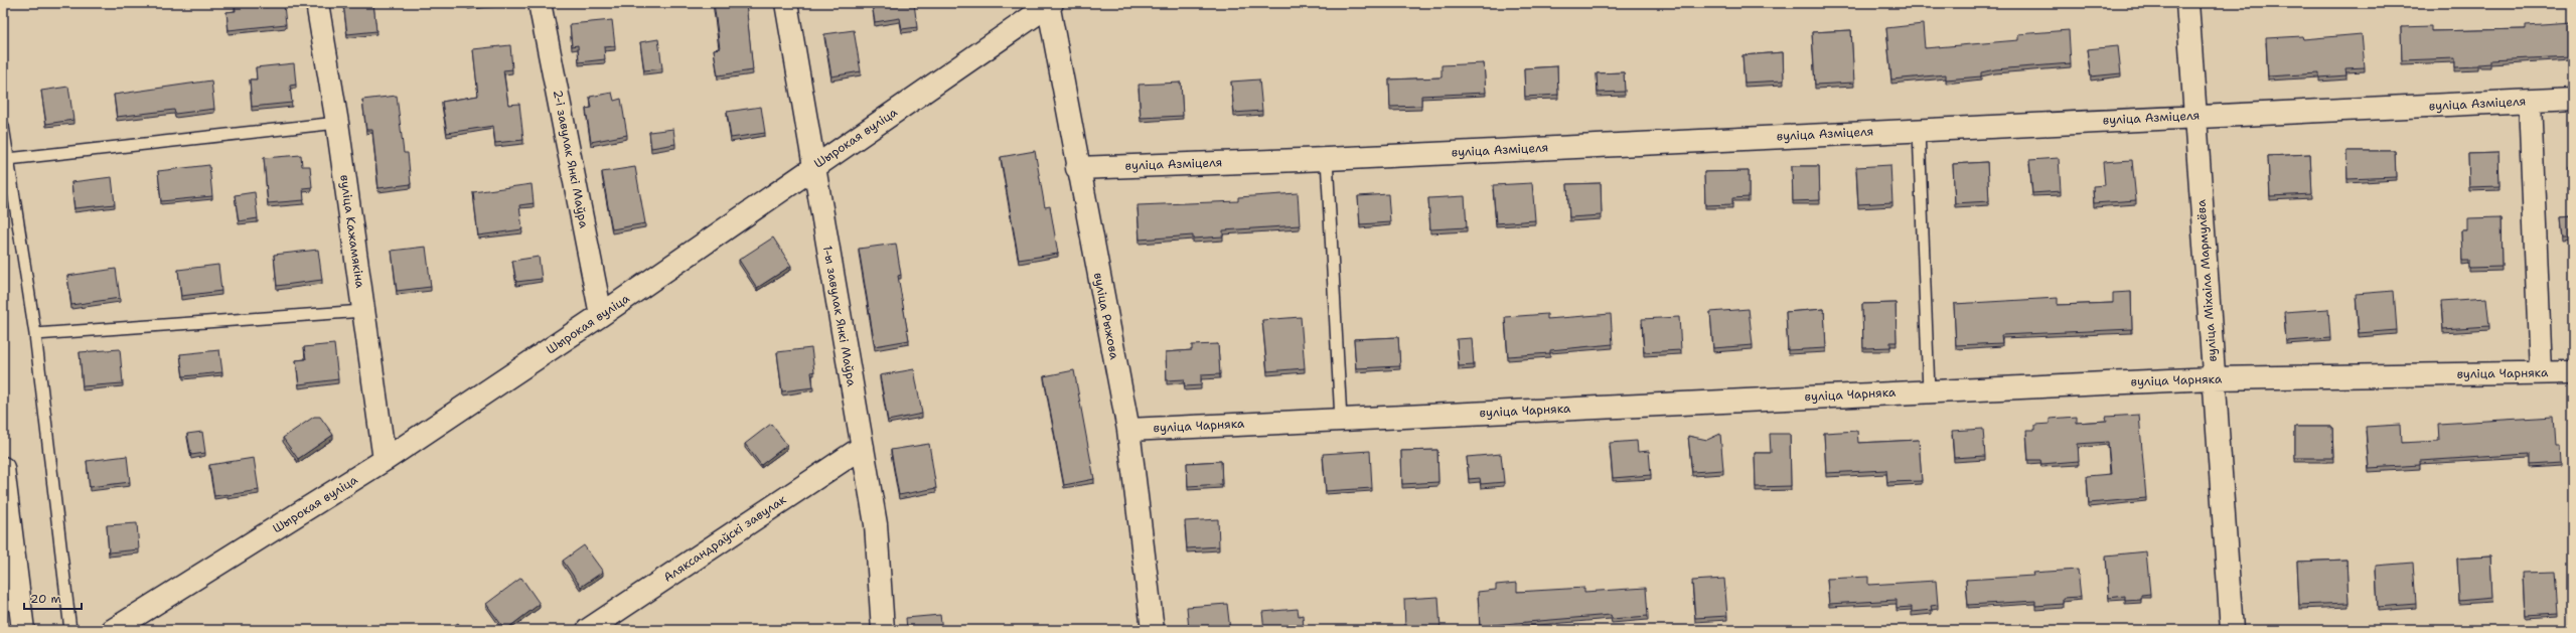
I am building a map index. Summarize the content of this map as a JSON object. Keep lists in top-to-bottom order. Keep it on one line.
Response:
{"streets":{"street":["вуліца Азміцеля","Шырокая вуліца","2-і завулак Янкі Маўра","вуліца Кажамякіна","вуліца Міхаіла Мармулёва","1-ы завулак Янкі Маўра","вуліца Рыжова","вуліца Чарняка","Аляксандраўскі завулак"]},"crossings":[["вуліца Азміцеля","вуліца Міхаіла Мармулёва"],["вуліца Азміцеля","вуліца Рыжова"],["Шырокая вуліца","2-і завулак Янкі Маўра"],["Шырокая вуліца","вуліца Кажамякіна"],["Шырокая вуліца","1-ы завулак Янкі Маўра"],["Шырокая вуліца","вуліца Рыжова"],["вуліца Міхаіла Мармулёва","вуліца Чарняка"],["1-ы завулак Янкі Маўра","Аляксандраўскі завулак"],["вуліца Рыжова","вуліца Чарняка"]],"scale_bar":"20 m"}
